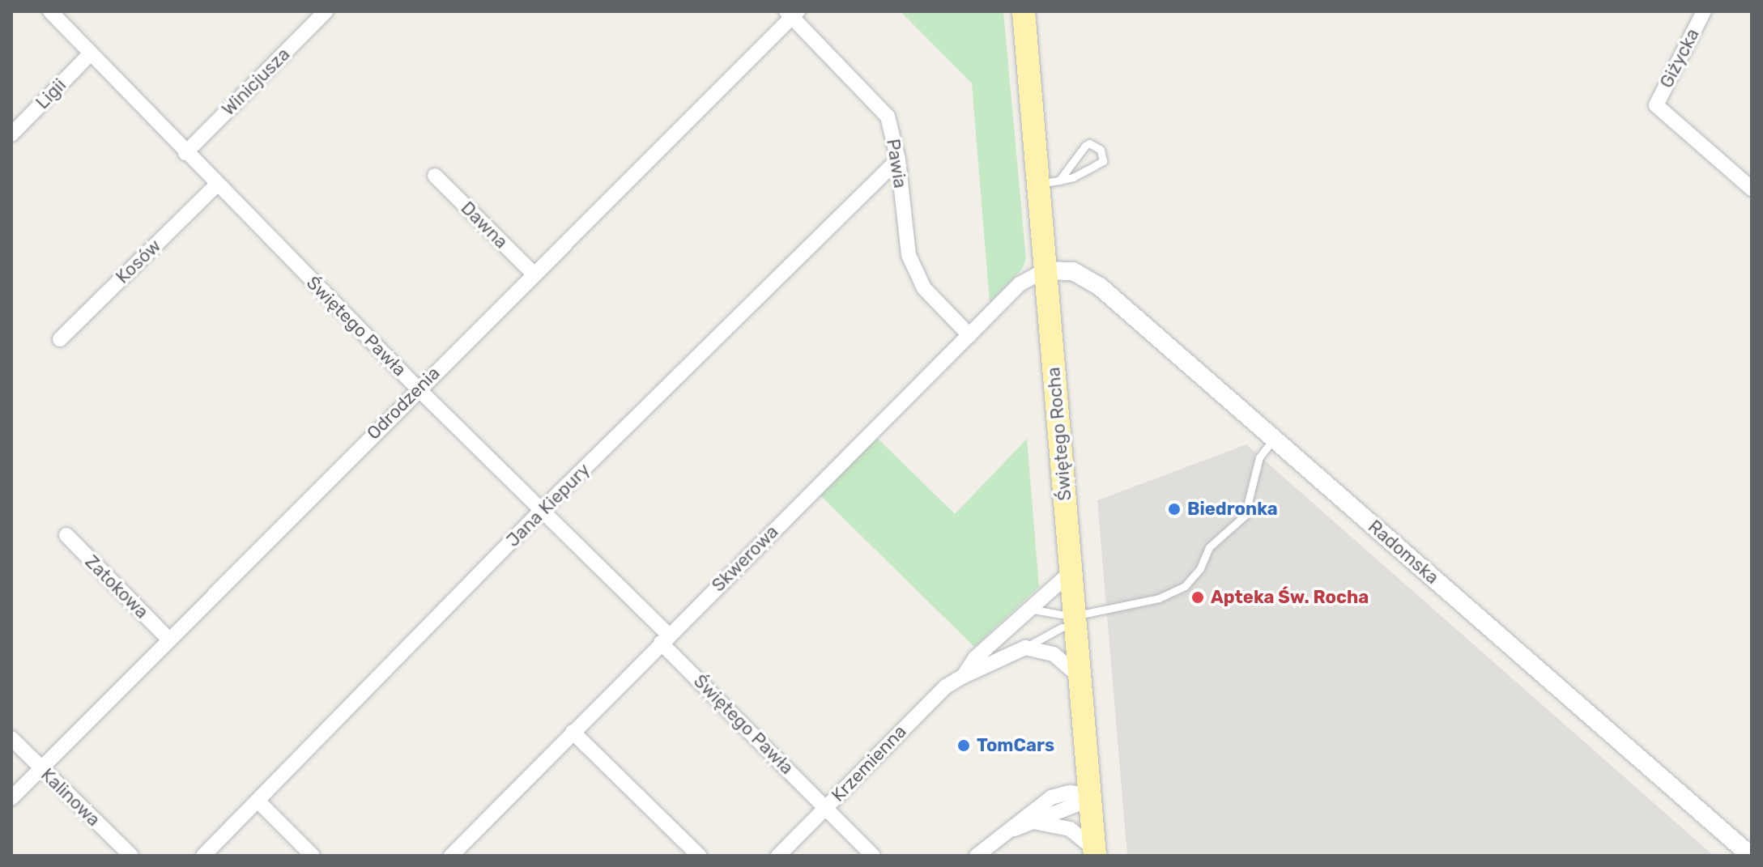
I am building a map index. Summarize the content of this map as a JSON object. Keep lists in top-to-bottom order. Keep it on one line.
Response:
{"streets":{"main road":["Świętego Rocha"],"street":["Giżycka","Winicjusza","Ligii","Pawia","Dawna","Kosów","Świętego Pawła","Odrodzenia","Jana Kiepury","Radomska","Skwerowa","Zatokowa","Krzemienna","Kalinowa"]},"crossings":[["Winicjusza","Świętego Pawła"],["Ligii","Świętego Pawła"],["Pawia","Odrodzenia"],["Pawia","Jana Kiepury"],["Pawia","Skwerowa"],["Dawna","Odrodzenia"],["Kosów","Świętego Pawła"],["Świętego Pawła","Odrodzenia"],["Świętego Pawła","Jana Kiepury"],["Świętego Pawła","Skwerowa"],["Świętego Pawła","Krzemienna"],["Odrodzenia","Zatokowa"],["Odrodzenia","Kalinowa"],["Świętego Rocha","Radomska"],["Świętego Rocha","Skwerowa"],["Świętego Rocha","Krzemienna"],["Radomska","Skwerowa"]],"places":["Biedronka","Apteka Św. Rocha","TomCars"]}
